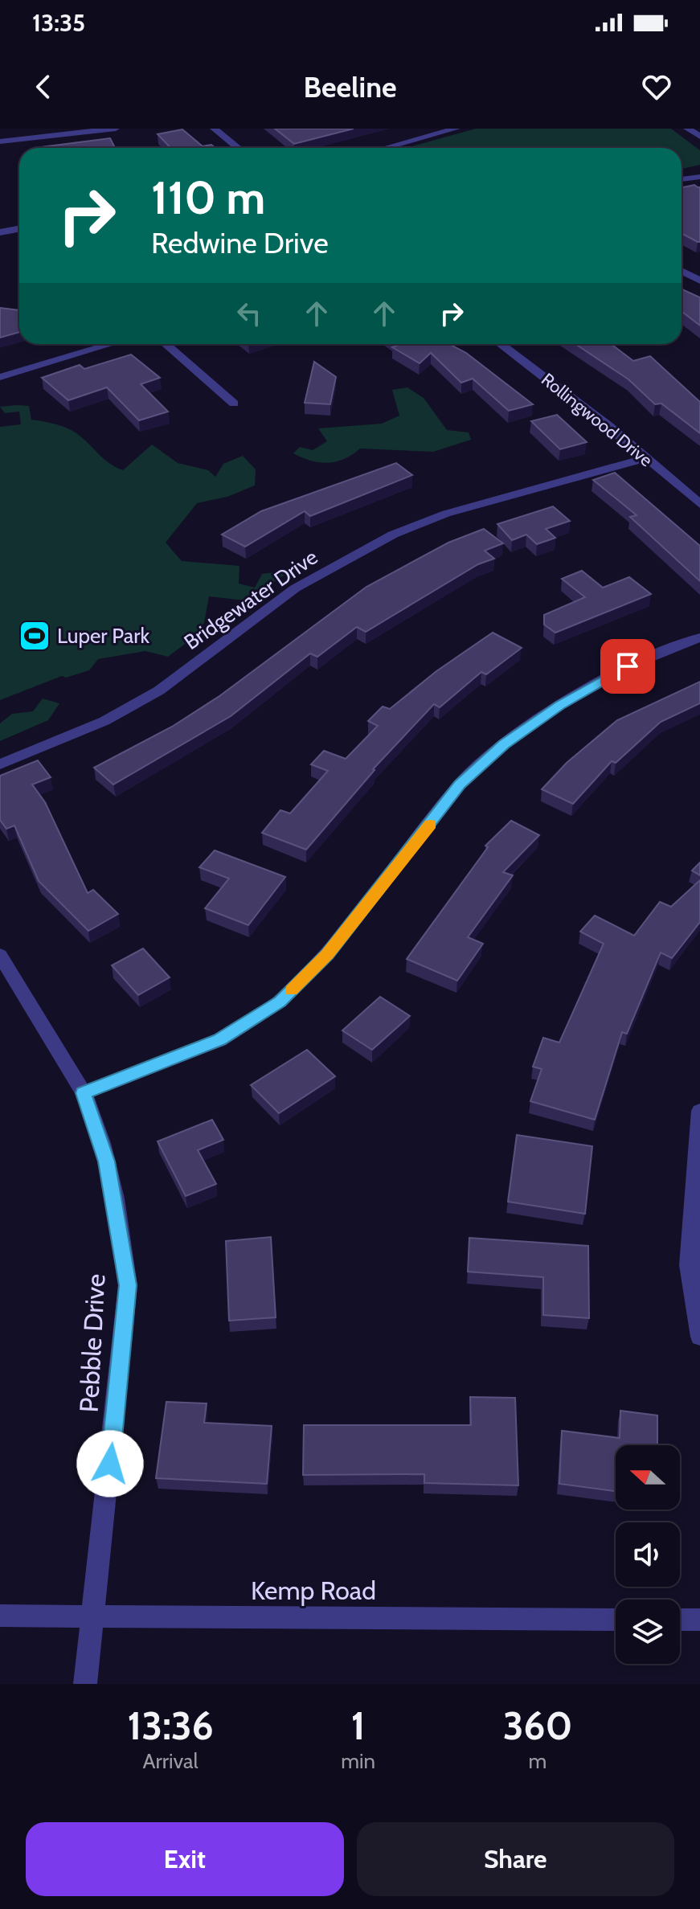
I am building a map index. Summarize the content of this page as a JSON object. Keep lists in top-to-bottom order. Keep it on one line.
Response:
{"streets":{"street":["Rollingwood Drive","Bridgewater Drive","Pebble Drive","Kemp Road"]},"crossings":[["Rollingwood Drive","Bridgewater Drive"],["Pebble Drive","Kemp Road"]],"places":{"sports":["Luper Park"]},"north":"left","page":{"status":"13:35","header":"Beeline","turn":["110 m","Redwine Drive"],"eta":["13:36","Arrival","1","min","360","m"],"buttons":["Exit","Share"]}}
